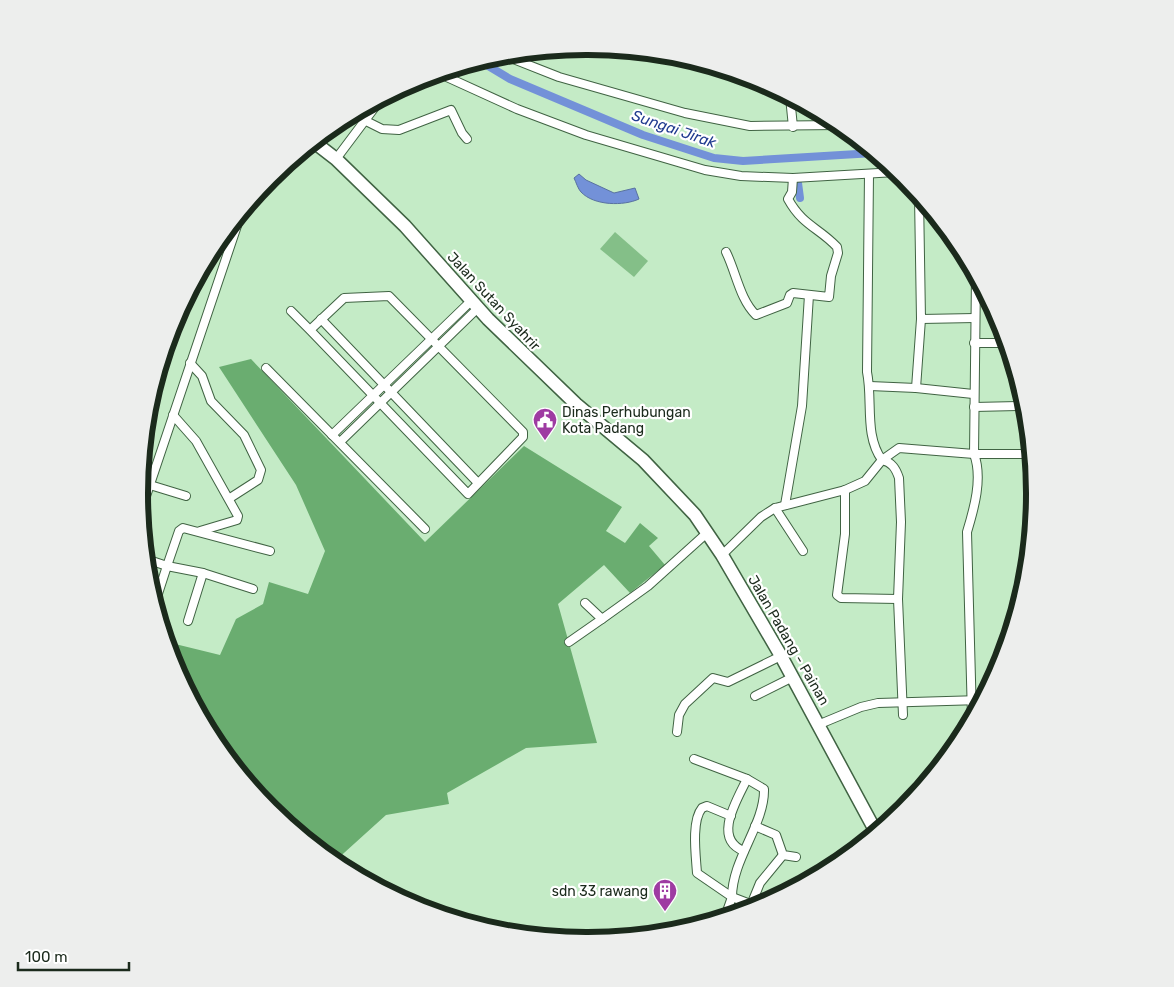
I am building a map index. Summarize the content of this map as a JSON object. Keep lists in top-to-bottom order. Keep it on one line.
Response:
{"streets":{"main road":["Jalan Sutan Syahrir","Jalan Padang - Painan"]},"crossings":[["Jalan Sutan Syahrir","Jalan Padang - Painan"]],"water":["Sungai Jirak"],"places":{"public building":["Dinas Perhubungan Kota Padang"],"building":["sdn 33 rawang"]},"scale_bar":"100 m"}
